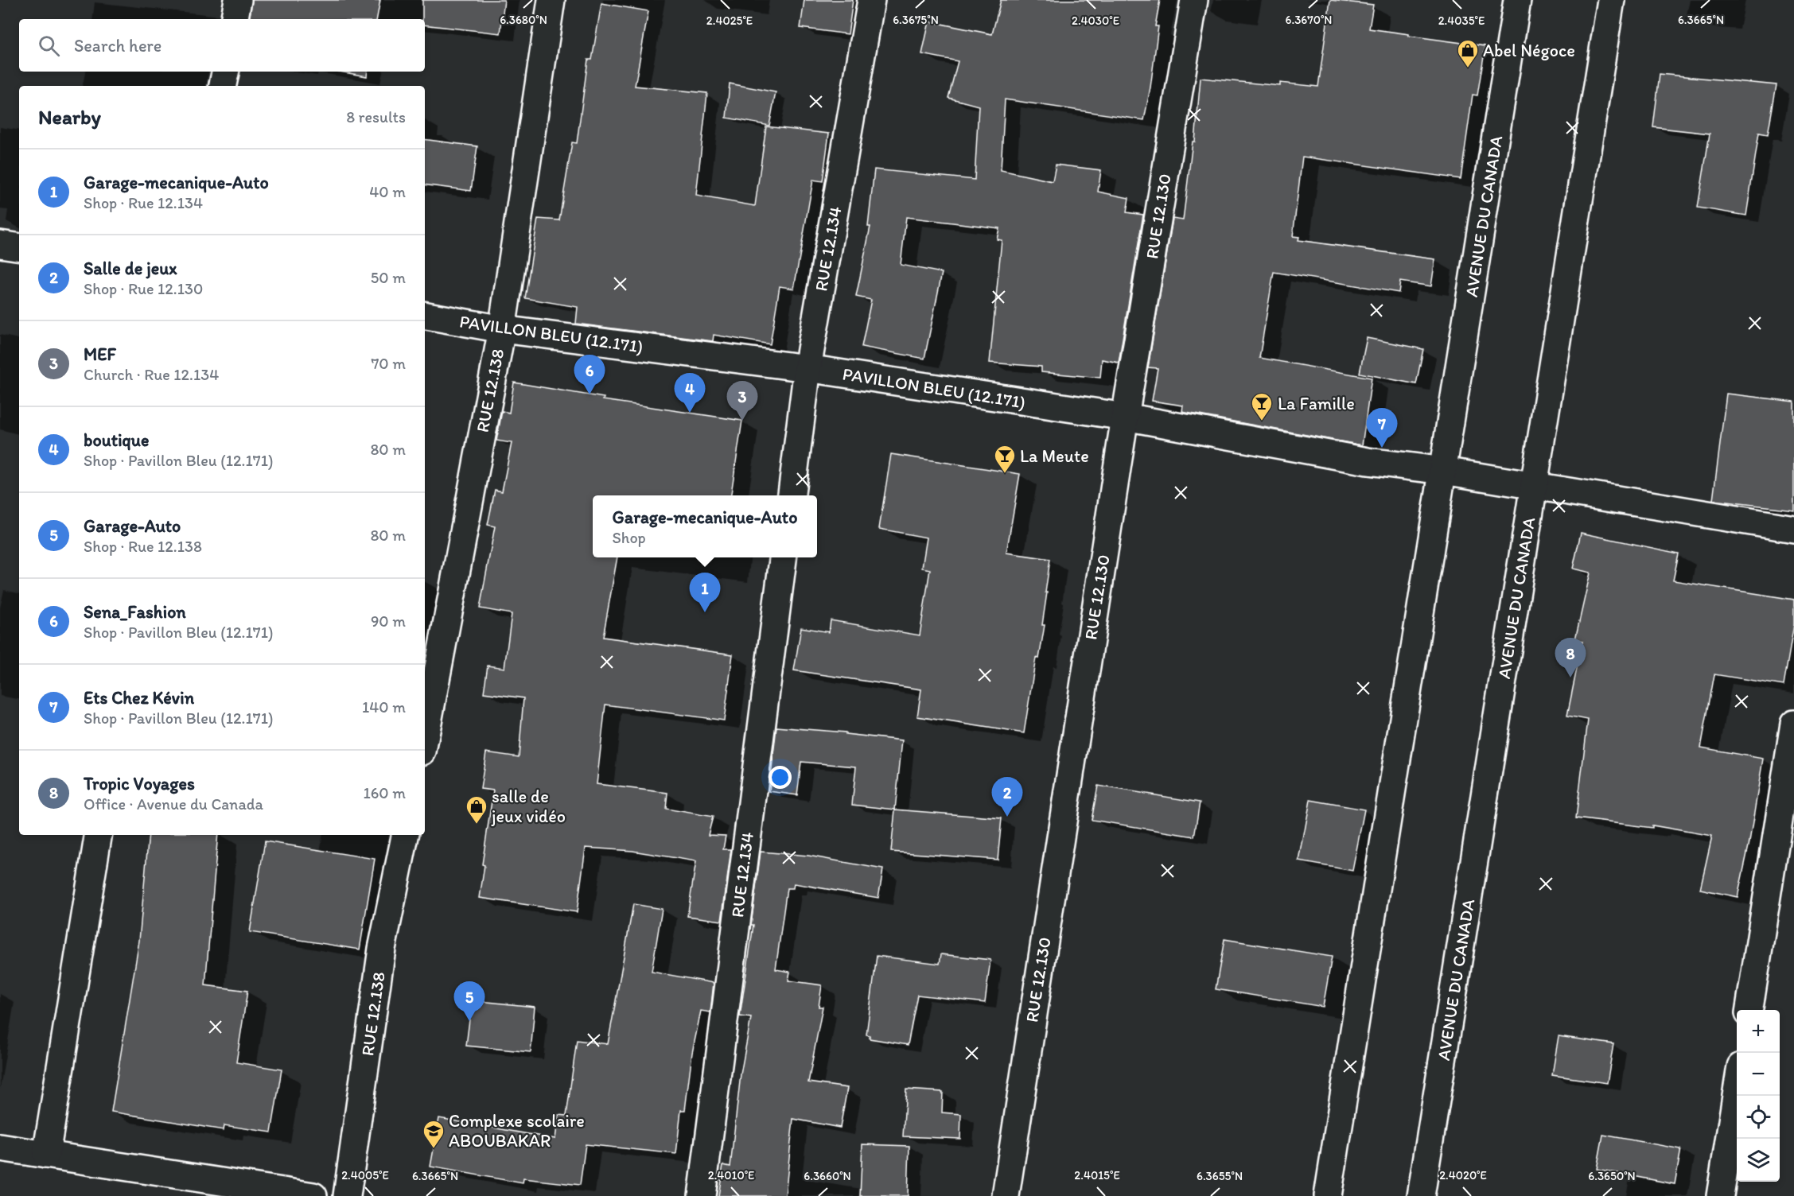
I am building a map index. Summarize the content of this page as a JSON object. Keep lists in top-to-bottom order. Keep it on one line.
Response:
{"streets":{"street":["RUE 12.130","AVENUE DU CANADA","RUE 12.134","PAVILLON BLEU (12.171)","RUE 12.138"]},"crossings":[["RUE 12.130","PAVILLON BLEU (12.171)"],["AVENUE DU CANADA","PAVILLON BLEU (12.171)"],["RUE 12.134","PAVILLON BLEU (12.171)"],["PAVILLON BLEU (12.171)","RUE 12.138"]],"places":{"shop":["Abel Négoce","salle de jeux vidéo"],"bar":["La Famille","La Meute"],"school or university":["Complexe scolaire ABOUBAKAR"]},"page":{"search":"Search here","heading":["Nearby","8 results"],"list":[{"mark":"1","name":"Garage-mecanique-Auto","note":"Shop · Rue 12.134","value":"40 m"},{"mark":"2","name":"Salle de jeux","note":"Shop · Rue 12.130","value":"50 m"},{"mark":"3","name":"MEF","note":"Church · Rue 12.134","value":"70 m"},{"mark":"4","name":"boutique","note":"Shop · Pavillon Bleu (12.171)","value":"80 m"},{"mark":"5","name":"Garage-Auto","note":"Shop · Rue 12.138","value":"80 m"},{"mark":"6","name":"Sena_Fashion","note":"Shop · Pavillon Bleu (12.171)","value":"90 m"},{"mark":"7","name":"Ets Chez Kévin","note":"Shop · Pavillon Bleu (12.171)","value":"140 m"},{"mark":"8","name":"Tropic Voyages","note":"Office · Avenue du Canada","value":"160 m"}],"pins":["6","4","3","7","1","8","2","5"],"popup":["Garage-mecanique-Auto","Shop"],"map_buttons":["+","−"]},"coordinates":["6.3675°N","6.3680°N","6.3670°N","6.3665°N","2.4025°E","2.4030°E","2.4035°E","2.4005°E","2.4010°E","2.4015°E","2.4020°E","6.3660°N","6.3655°N","6.3650°N"]}
